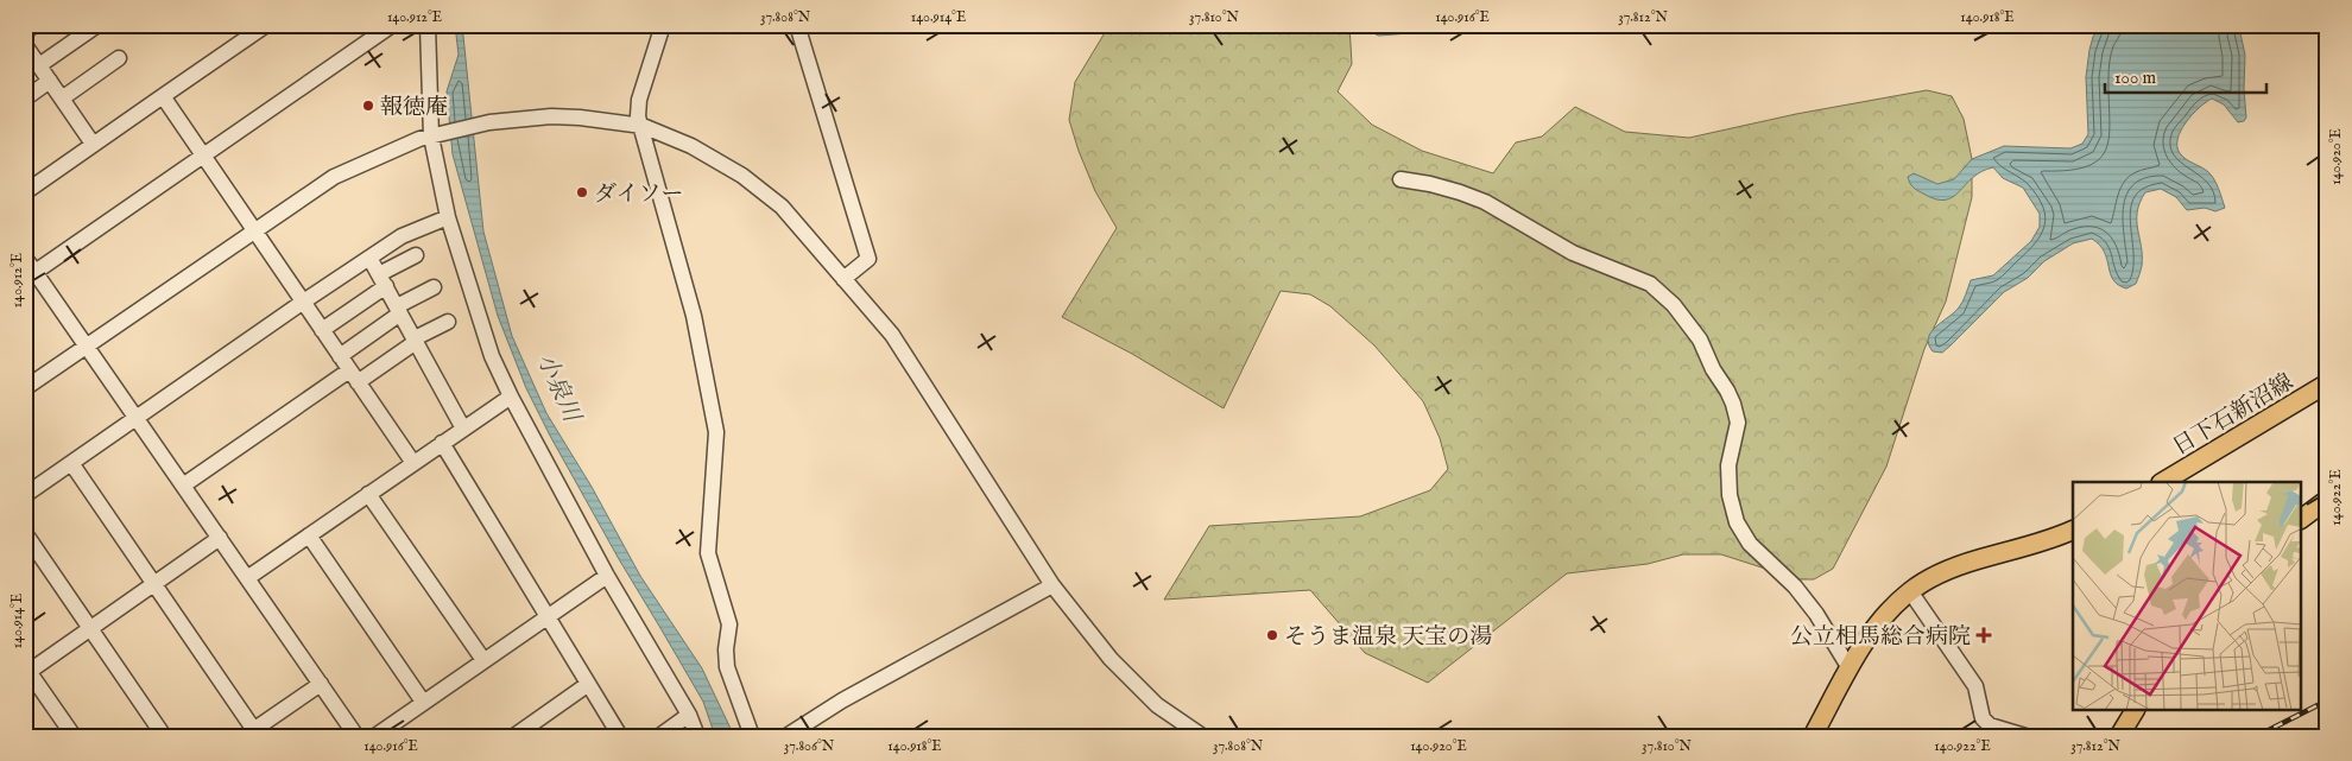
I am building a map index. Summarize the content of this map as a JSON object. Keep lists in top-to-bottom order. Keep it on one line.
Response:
{"streets":{"main road":["日下石新沼線"]},"water":["小泉川"],"places":{"other":["報徳庵","ダイソー","そうま温泉 天宝の湯"],"health":["公立相馬総合病院"]},"scale_bar":"100 m","coordinates":["140.912°E","37.808°N","140.914°E","37.810°N","140.916°E","37.812°N","140.918°E","140.920°E","140.922°E","37.806°N"]}
